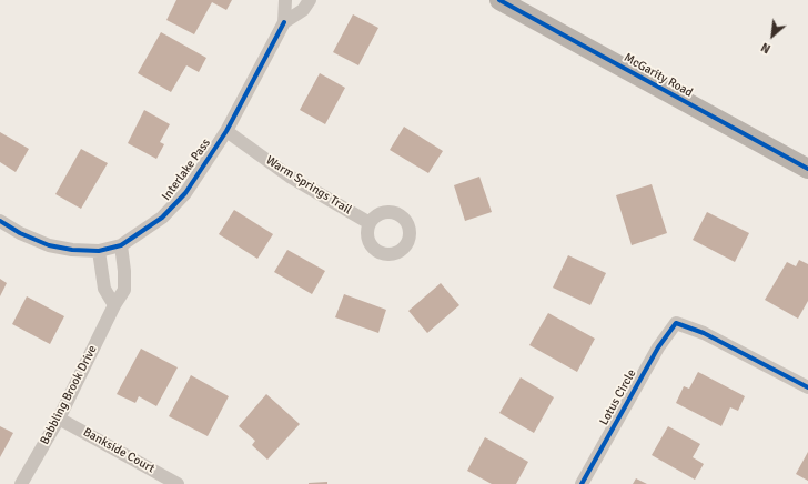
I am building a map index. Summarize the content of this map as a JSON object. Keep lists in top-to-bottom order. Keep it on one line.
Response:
{"streets":{"street":["McGarity Road","Interlake Pass","Warm Springs Trail","Babbling Brook Drive","Lotus Circle","Bankside Court"]},"crossings":[["Interlake Pass","Warm Springs Trail"],["Interlake Pass","Babbling Brook Drive"],["Babbling Brook Drive","Bankside Court"]],"north":"bottom left"}
